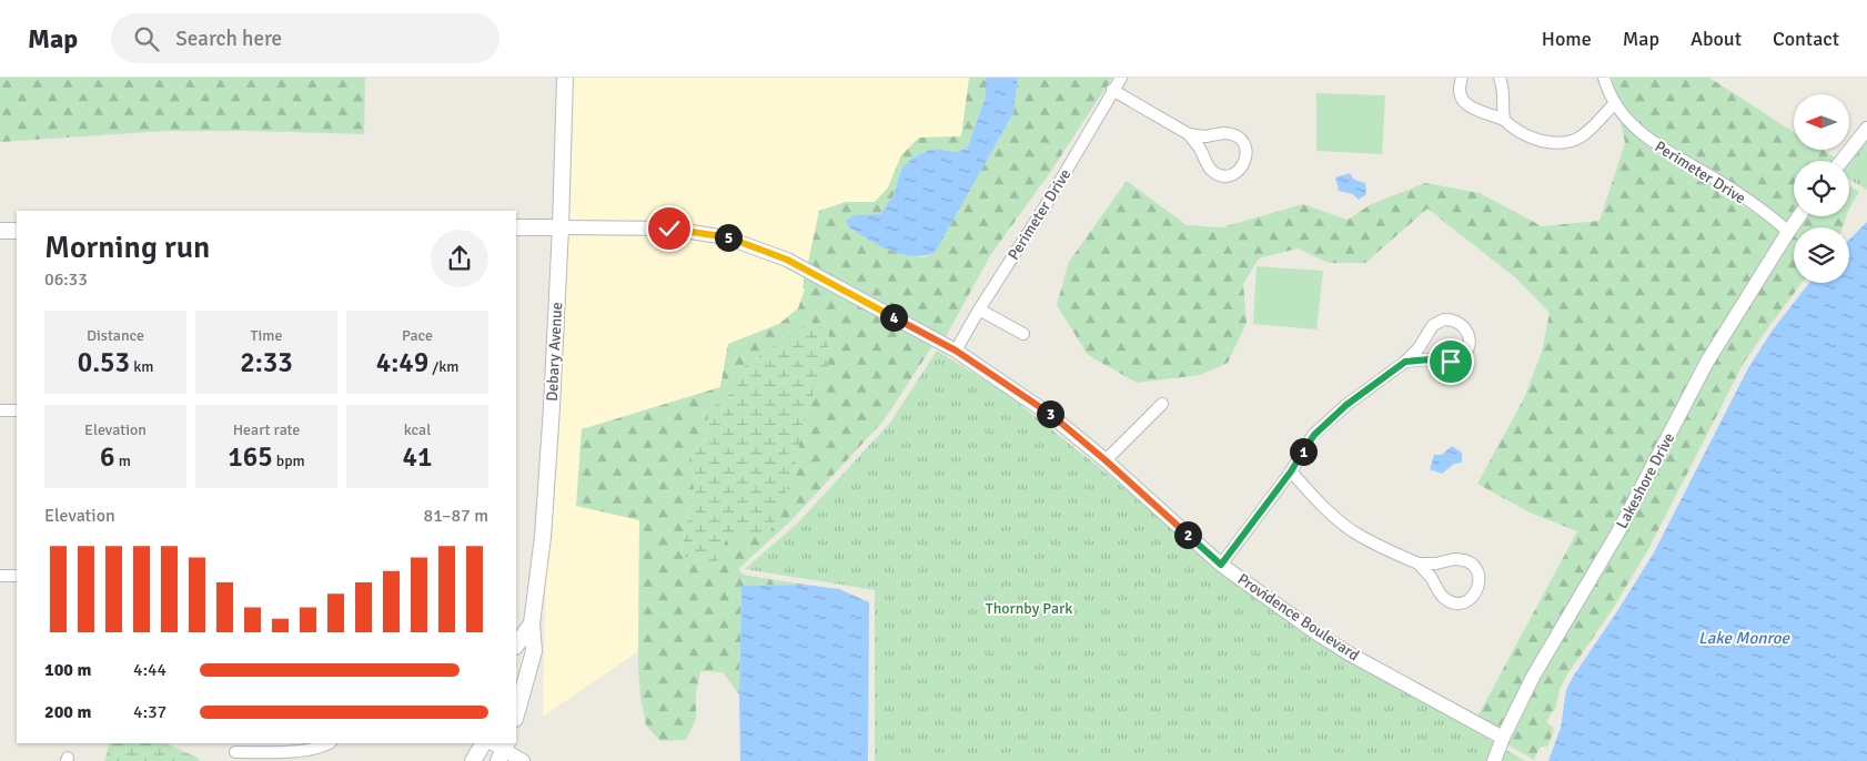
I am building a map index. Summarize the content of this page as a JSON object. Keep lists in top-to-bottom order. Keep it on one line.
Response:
{"streets":{"main road":["Debary Avenue","Providence Boulevard"],"street":["Perimeter Drive","Lakeshore Drive"]},"crossings":[["Perimeter Drive","Lakeshore Drive"],["Perimeter Drive","Providence Boulevard"],["Debary Avenue","Providence Boulevard"],["Lakeshore Drive","Providence Boulevard"]],"water":["Lake Monroe"],"parks":["Thornby Park"],"north":"left","page":{"header":"Map","search":"Search here","nav":["Home","Map","About","Contact"],"heading":["Morning run","06:33"],"pins":["5","4","3","1","2"],"stats":[["Distance","0.53 km"],["Time","2:33"],["Pace","4:49 /km"],["Elevation","6 m"],["Heart rate","165 bpm"],["kcal","41"]],"chart":["Elevation","81–87 m"],"list":[{"name":"100 m","note":"4:44"},{"name":"200 m","note":"4:37"}]}}
